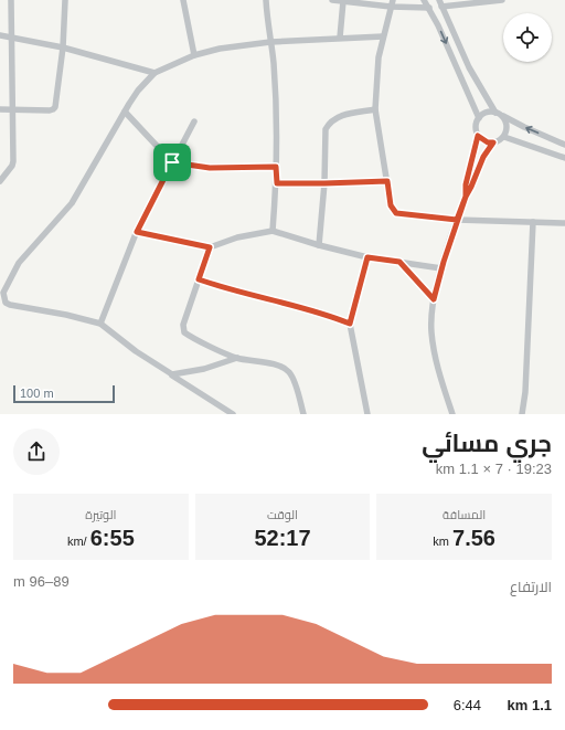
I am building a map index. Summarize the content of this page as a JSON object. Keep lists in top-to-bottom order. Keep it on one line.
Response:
{"scale_bar":"100 m","page":{"scale":"100 m","heading":["جري مسائي","19:23 · 7 × 1.1 km"],"stats":[["المسافة","7.56 km"],["الوقت","52:17"],["الوتيرة","6:55 /km"]],"chart":["الارتفاع","89–96 m"],"list":[{"name":"1.1 km","note":"6:44"}]}}
